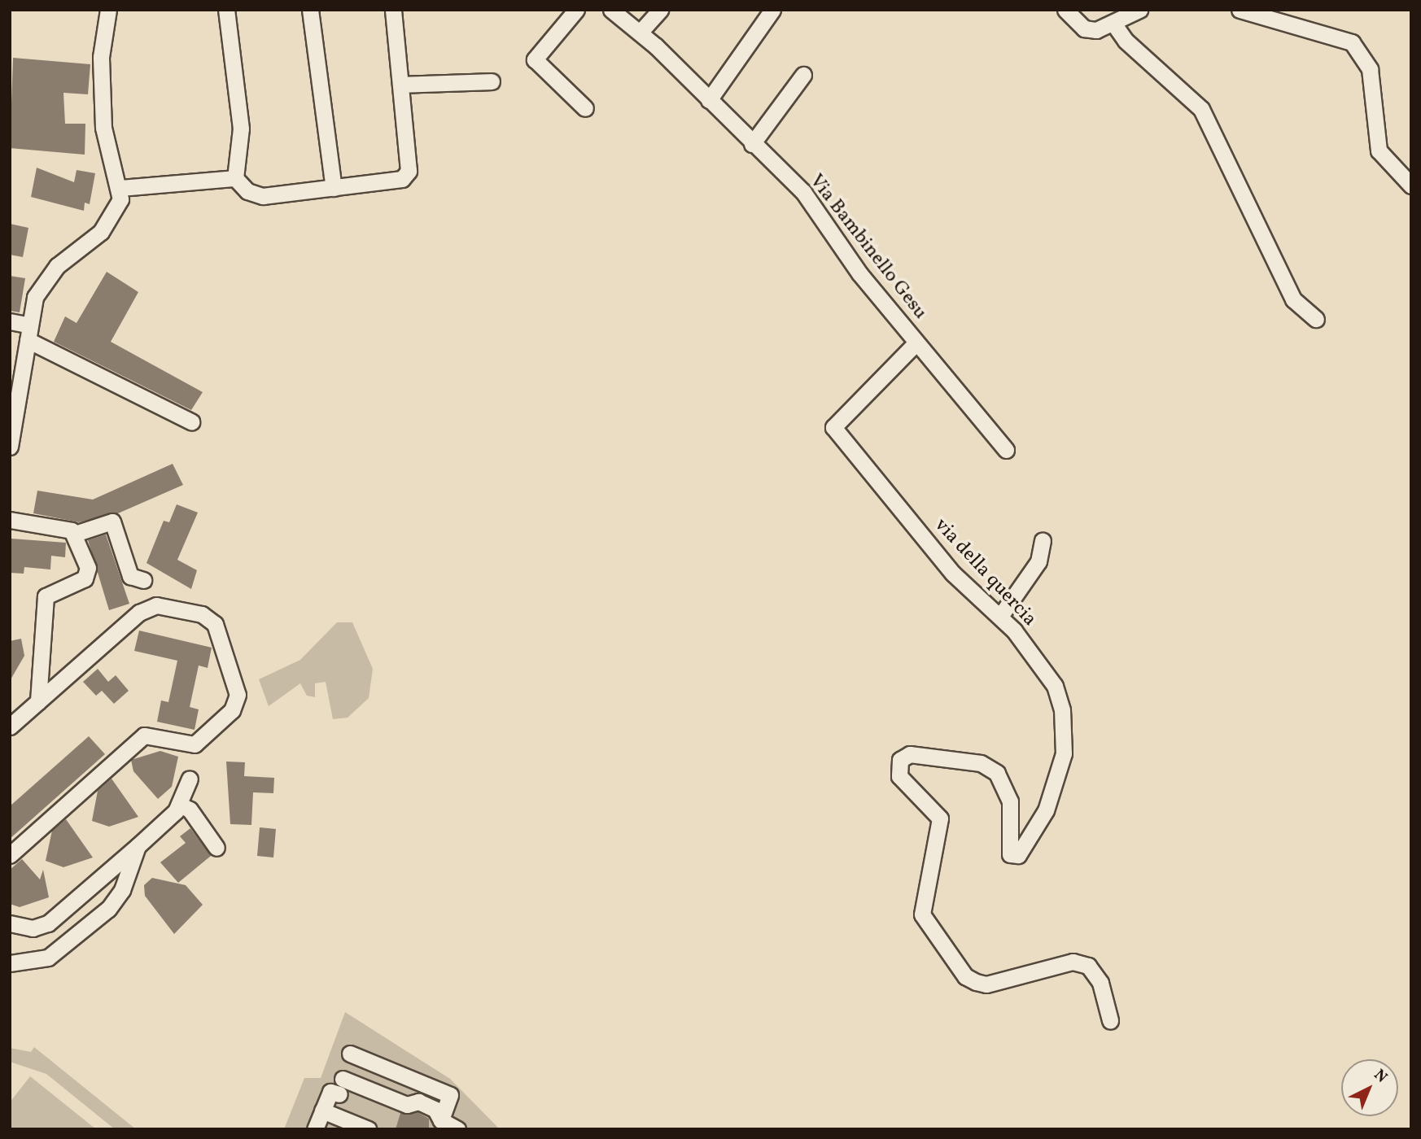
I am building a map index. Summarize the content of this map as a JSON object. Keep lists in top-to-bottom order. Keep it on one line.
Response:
{"streets":{"street":["Via Bambinello Gesu","via della quercia"]},"crossings":[["Via Bambinello Gesu","via della quercia"]],"north":"top right"}
